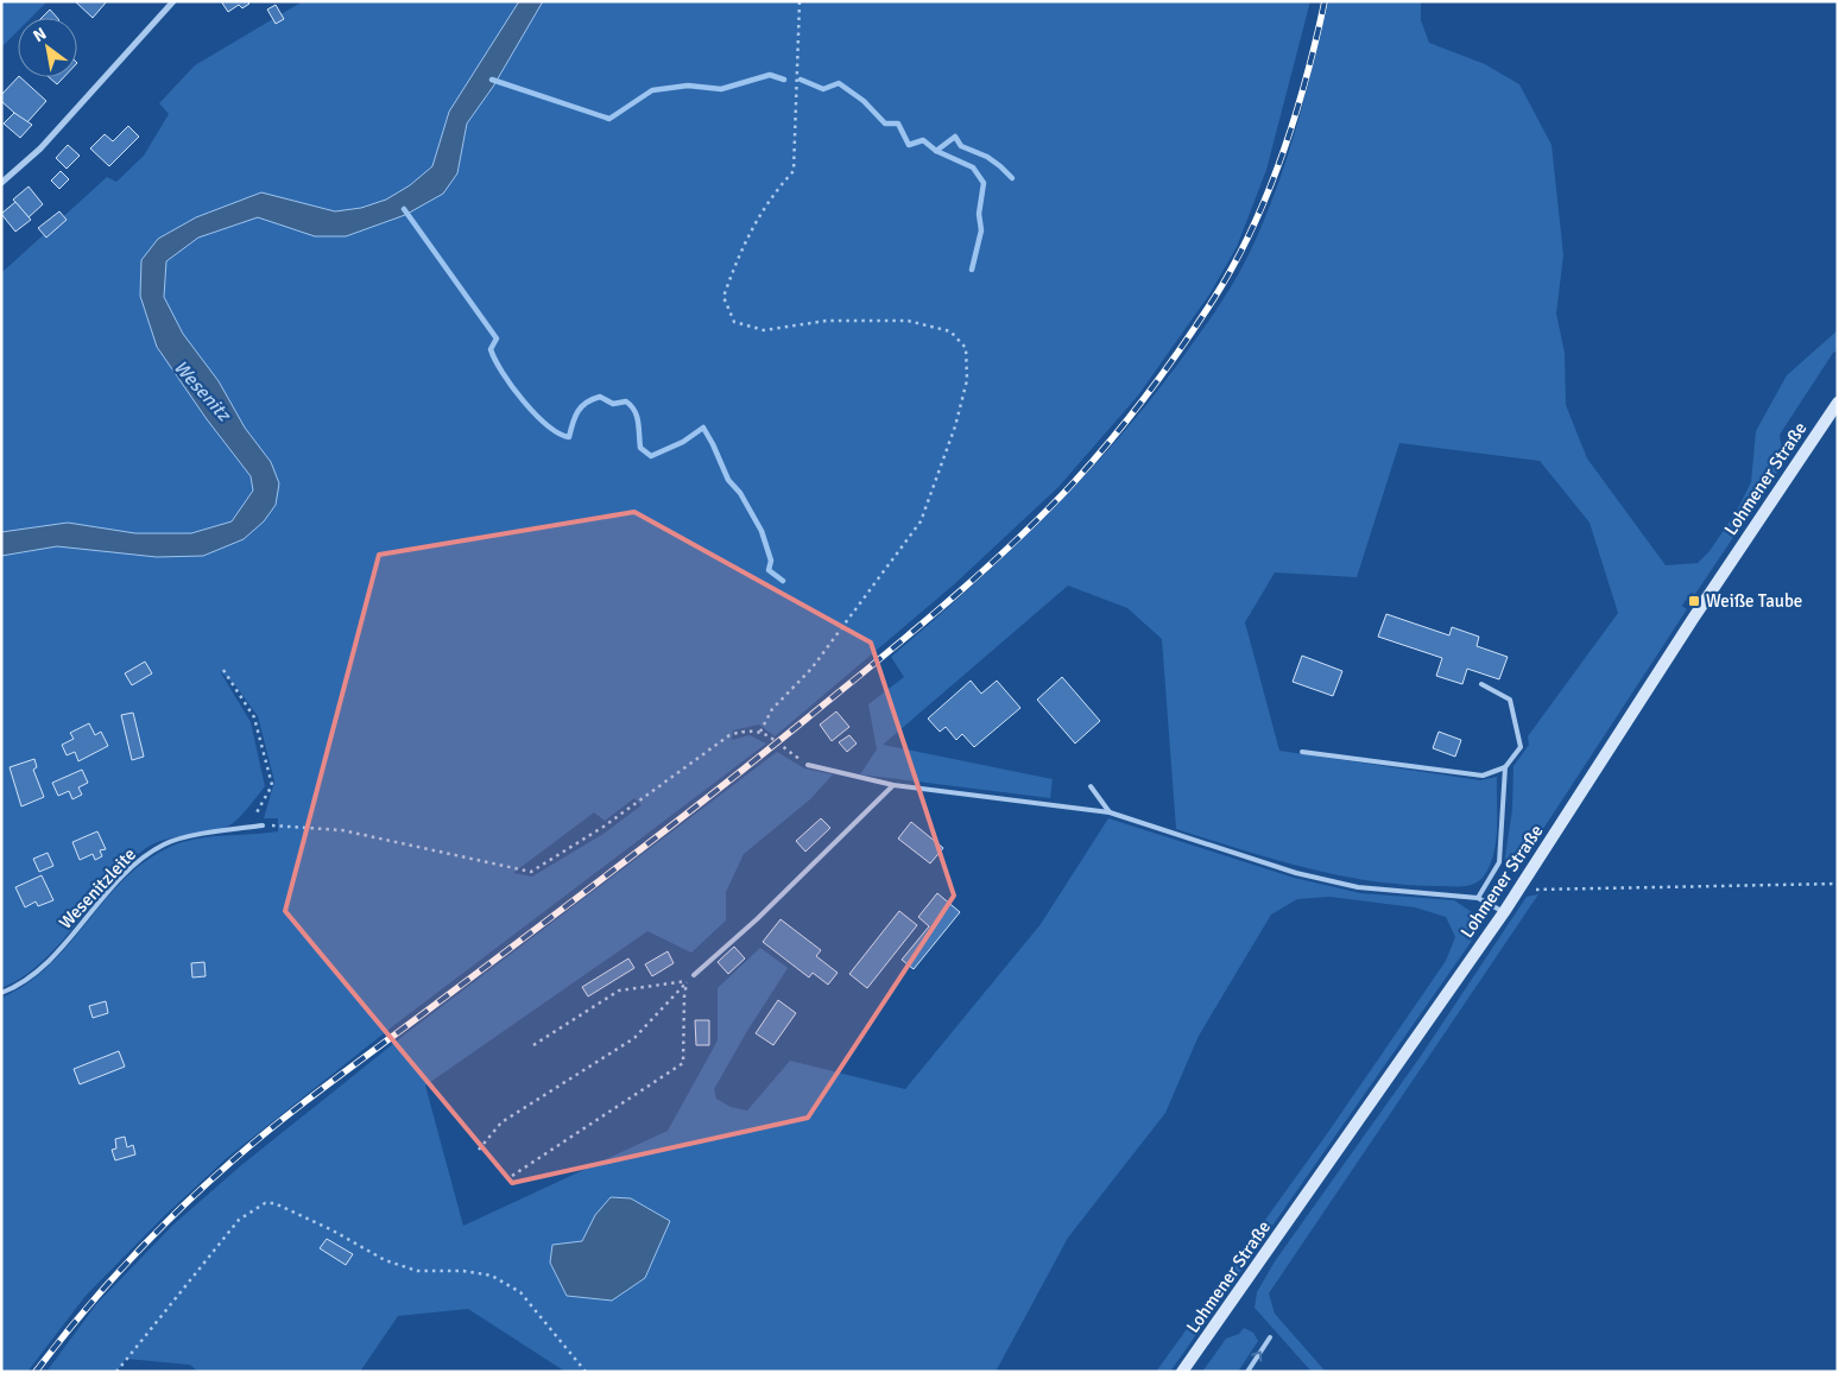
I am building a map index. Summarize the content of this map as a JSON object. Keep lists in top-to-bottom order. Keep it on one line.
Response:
{"streets":{"main road":["Lohmener Straße"],"lane":["Wesenitzleite"]},"water":["Wesenitz"],"places":{"transit":["Weiße Taube"]},"north":"top left"}
